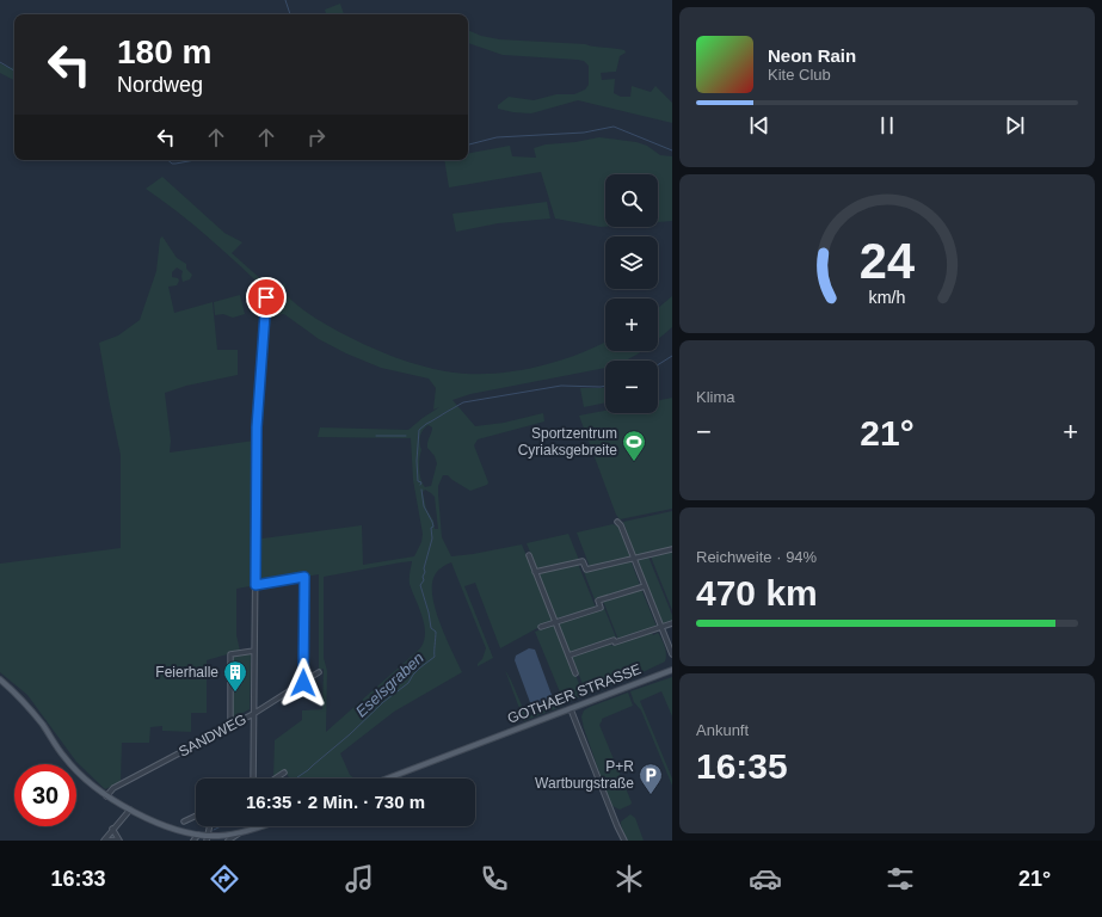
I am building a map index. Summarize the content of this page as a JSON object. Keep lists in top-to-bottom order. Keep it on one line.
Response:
{"streets":{"main road":["GOTHAER STRASSE"],"street":["SANDWEG"]},"water":["Eselsgraben"],"places":{"sports":["Sportzentrum Cyriaksgebreite"],"building":["Feierhalle"],"parking":["P+R Wartburgstraße"]},"page":{"turn":["180 m","Nordweg"],"song":["Neon Rain","Kite Club"],"map_buttons":["+","−"],"tile":["Klima",["Reichweite · 94%","470 km"],["Ankunft","16:35"]],"heat":["−","21°","+"],"limit":"30","trip":"16:35 · 2 Min. · 730 m","tabs":["16:33","21°"],"gauge":["24","km/h"]}}
